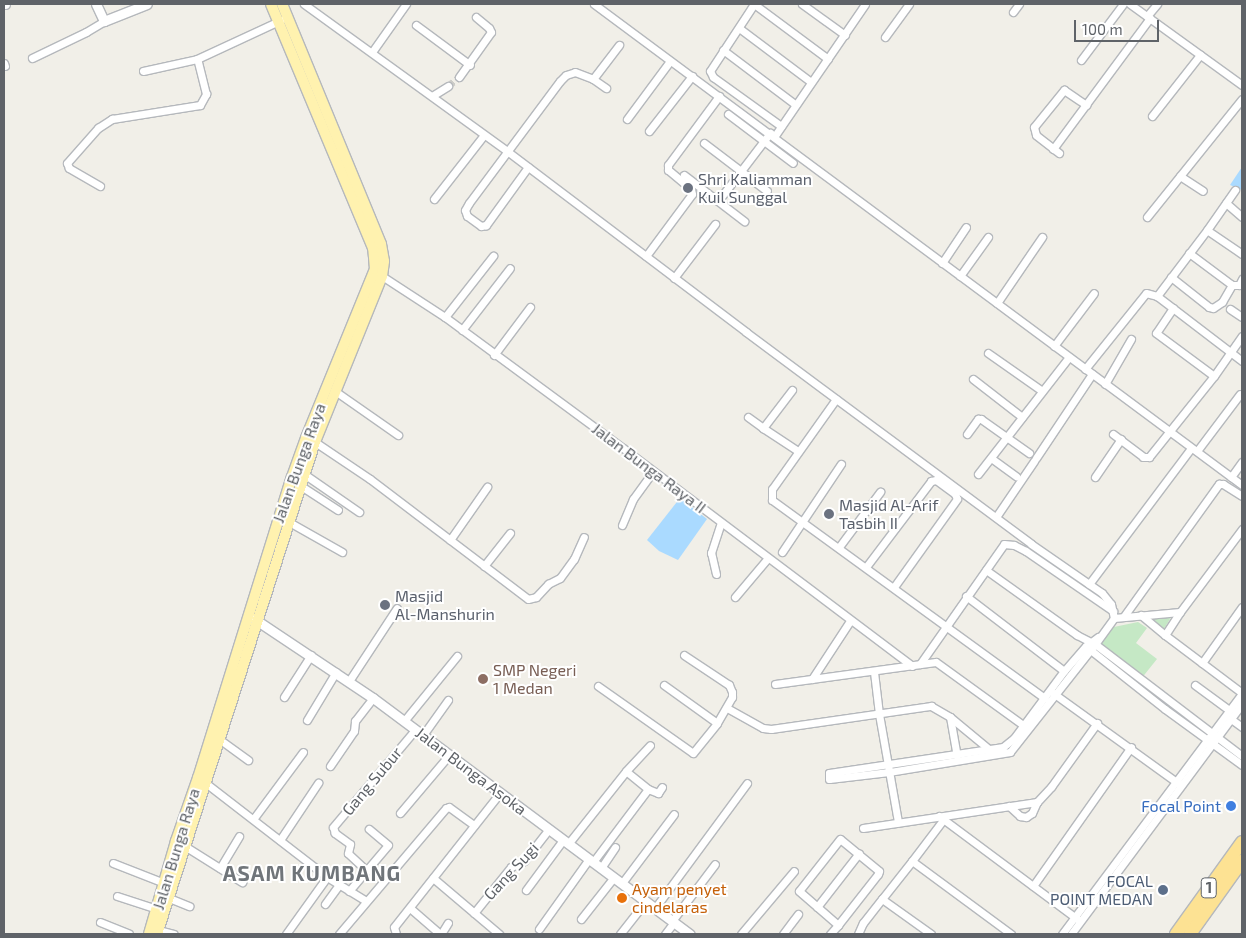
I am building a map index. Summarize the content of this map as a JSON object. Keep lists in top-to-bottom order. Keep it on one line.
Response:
{"streets":{"highway":["1"],"main road":["Jalan Bunga Raya"],"street":["Jalan Bunga Raya II","Jalan Bunga Asoka","Gang Subur","Gang Sugi"]},"crossings":[["Jalan Bunga Raya","Jalan Bunga Raya II"],["Jalan Bunga Raya","Jalan Bunga Asoka"],["Jalan Bunga Asoka","Gang Subur"],["Jalan Bunga Asoka","Gang Sugi"]],"districts":["ASAM KUMBANG"],"places":["Shri Kaliamman Kuil Sunggal","Masjid Al-Arif Tasbih II","Masjid Al-Manshurin","SMP Negeri 1 Medan","Focal Point","FOCAL POINT MEDAN","Ayam penyet cindelaras"],"scale_bar":"100 m"}
